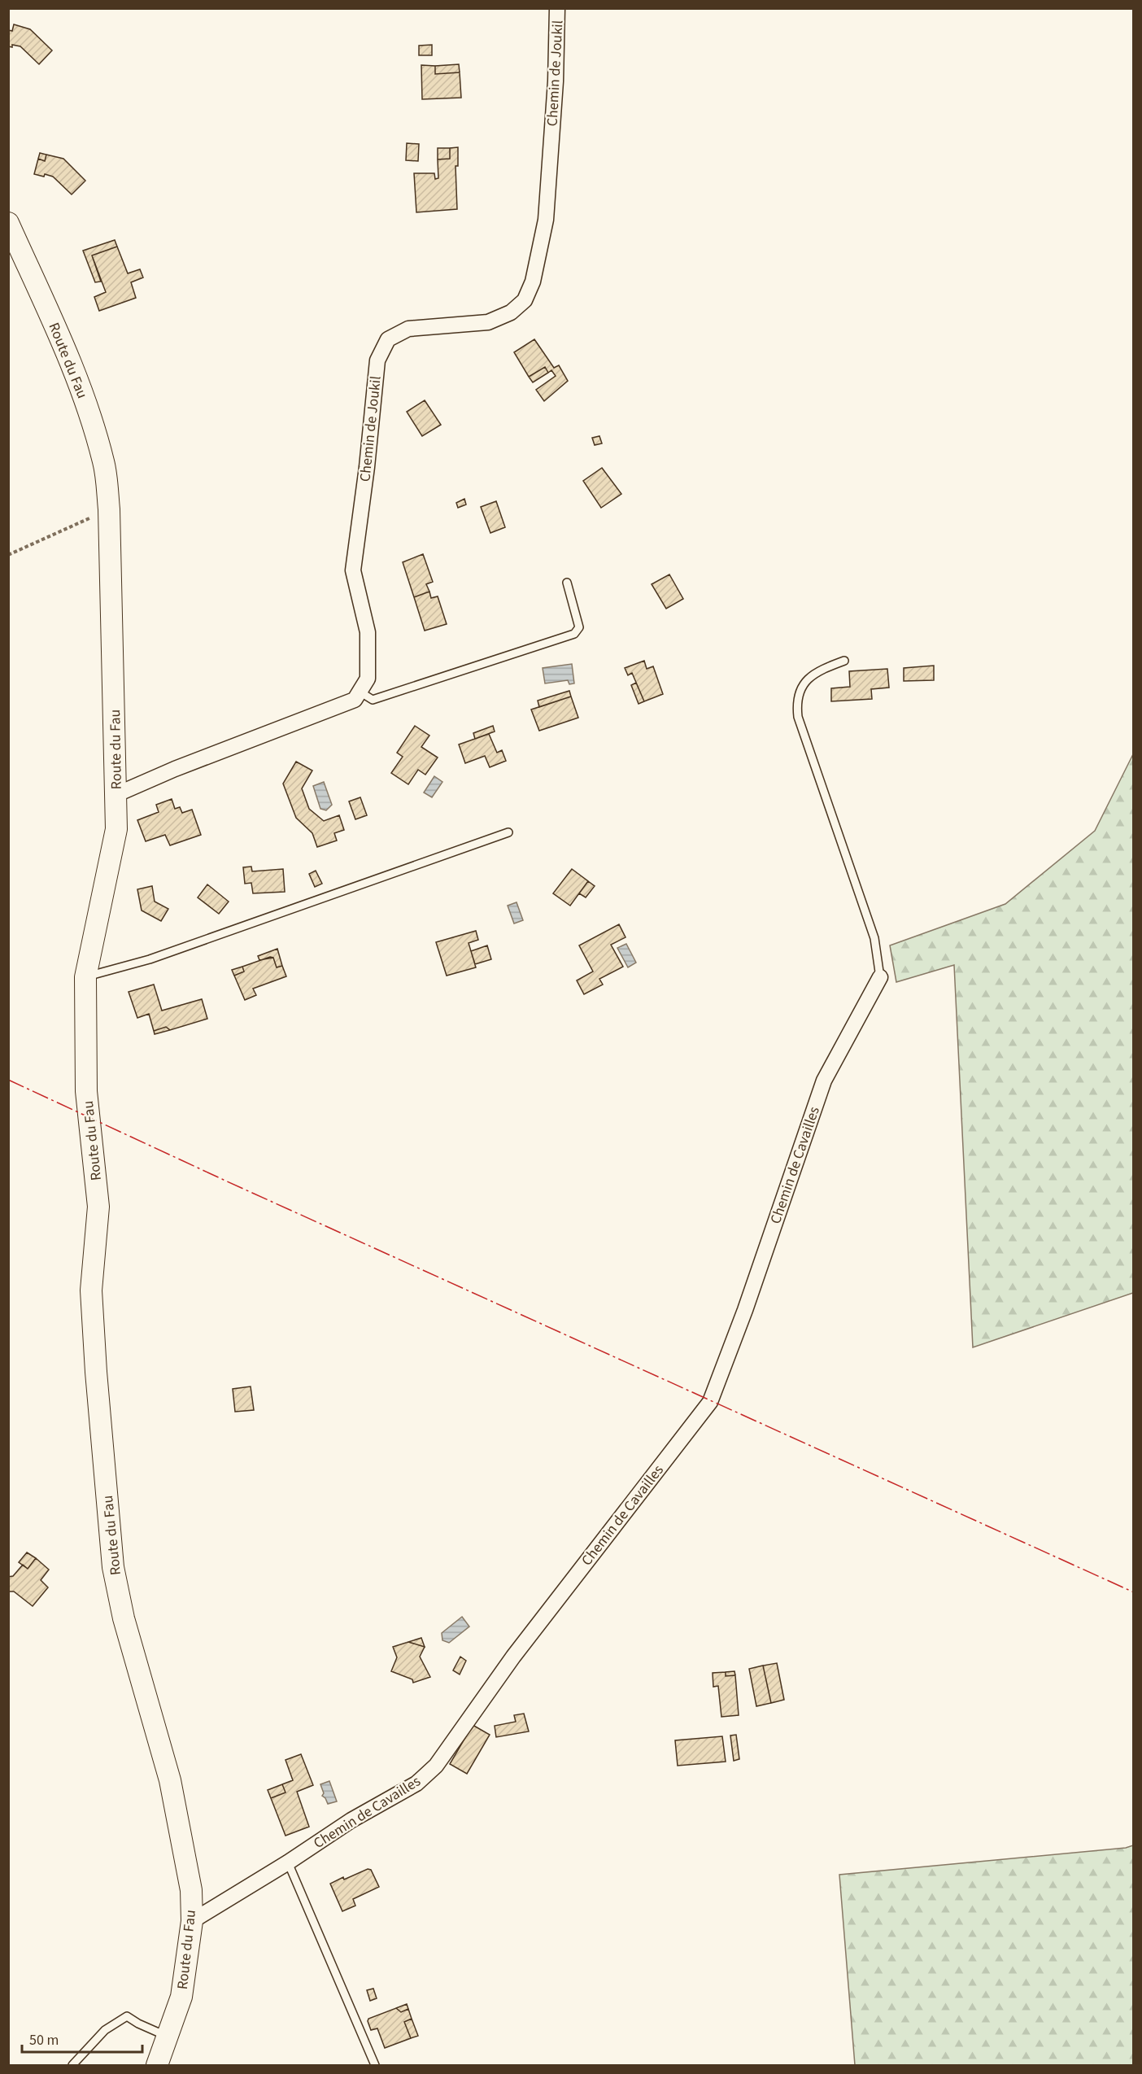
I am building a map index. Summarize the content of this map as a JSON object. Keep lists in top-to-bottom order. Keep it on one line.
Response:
{"streets":{"street":["Chemin de Joukil","Route du Fau","Chemin de Cavailles"]},"crossings":[["Route du Fau","Chemin de Cavailles"]],"scale_bar":"50 m"}
